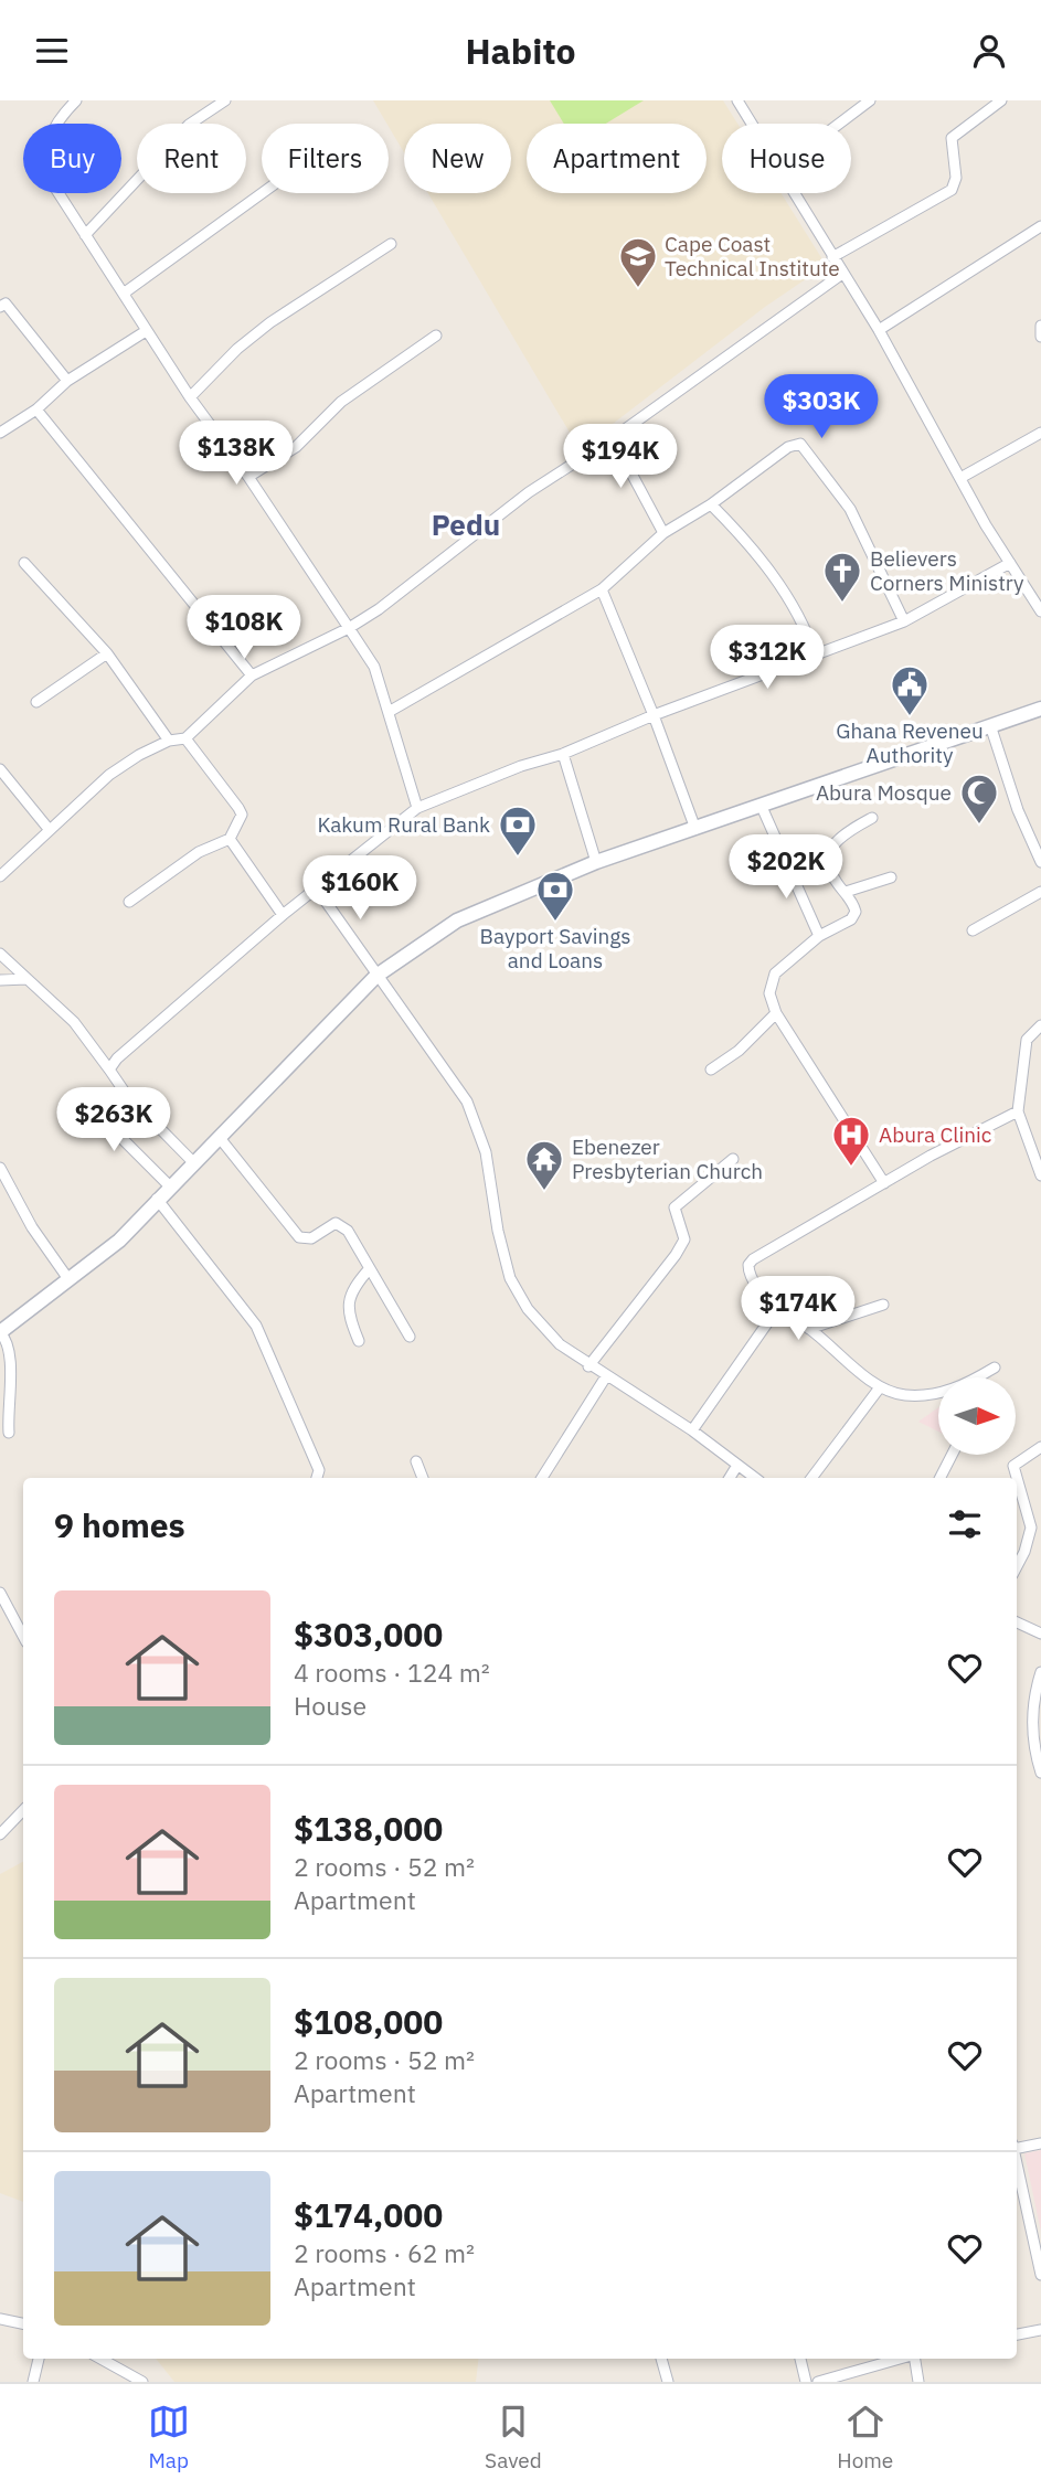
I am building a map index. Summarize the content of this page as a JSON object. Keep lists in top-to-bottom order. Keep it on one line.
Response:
{"districts":["Pedu"],"places":{"school or university":["Cape Coast Technical Institute"],"church":["Believers Corners Ministry"],"public building":["Ghana Reveneu Authority"],"mosque":["Abura Mosque"],"bank":["Kakum Rural Bank","Bayport Savings and Loans"],"hospital":["Abura Clinic"],"temple":["Ebenezer Presbyterian Church"]},"north":"right","page":{"header":"Habito","chip":["Buy","Rent","Filters","New","Apartment","House"],"price":["$303K","$138K","$194K","$108K","$312K","$202K","$160K","$263K","$174K"],"heading":"9 homes","list":[{"name":"$303,000","note":"4 rooms · 124 m² · House"},{"name":"$138,000","note":"2 rooms · 52 m² · Apartment"},{"name":"$108,000","note":"2 rooms · 52 m² · Apartment"},{"name":"$174,000","note":"2 rooms · 62 m² · Apartment"}],"tabs":["Map","Saved","Home"]}}
